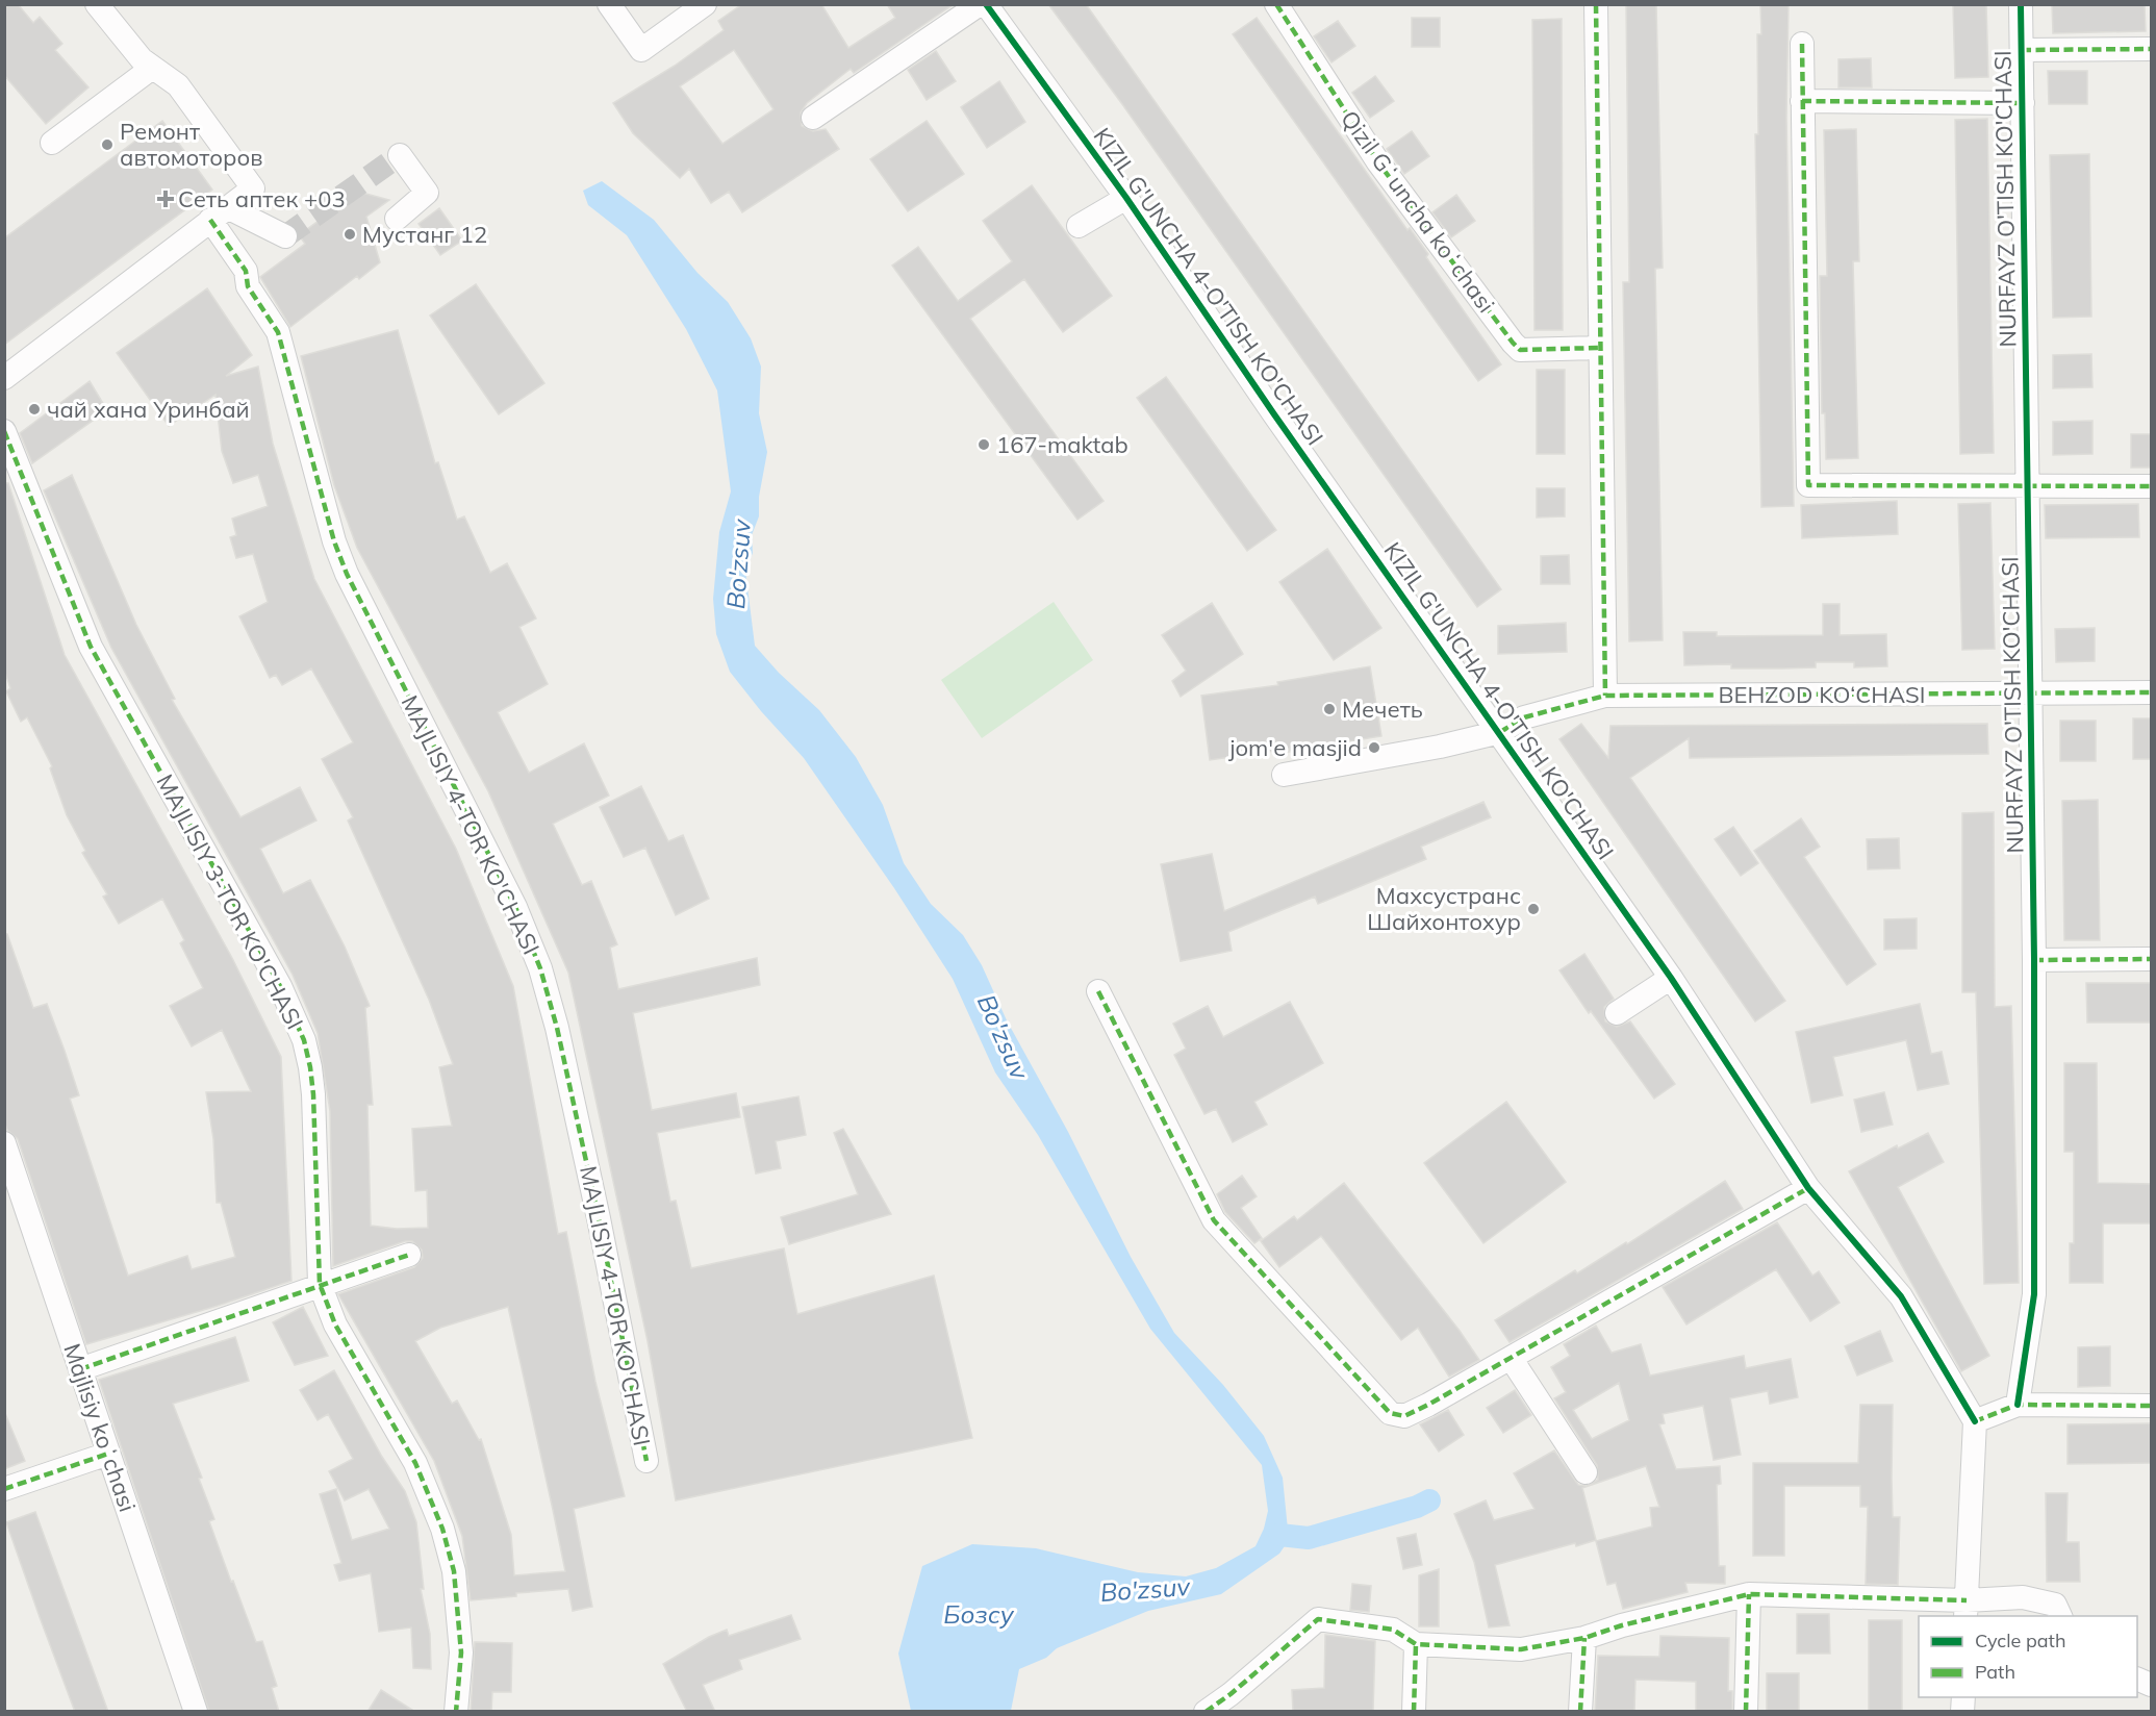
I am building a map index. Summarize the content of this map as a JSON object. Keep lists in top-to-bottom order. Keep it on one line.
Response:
{"streets":{"street":["NURFAYZ O'TISH KO'CHASI","Qizil Gʻuncha koʻchasi","KIZIL G'UNCHA 4-O'TISH KO'CHASI","BEHZOD KO‘CHASI","MAJLISIY 4-TOR KO'CHASI","MAJLISIY 3-TOR KO'CHASI","Majlisiy koʻchasi"]},"crossings":[["NURFAYZ O'TISH KO'CHASI","BEHZOD KO‘CHASI"],["KIZIL G'UNCHA 4-O'TISH KO'CHASI","BEHZOD KO‘CHASI"]],"water":["Bo'zsuv","Бозсу"],"places":{"other":["Ремонт автомоторов","Мустанг 12","чай хана Уринбай","167-maktab","Мечеть","jom'e masjid","Махсустранс Шайхонтохур"],"health":["Сеть аптек +03"]},"legend":["Cycle path","Path"]}
